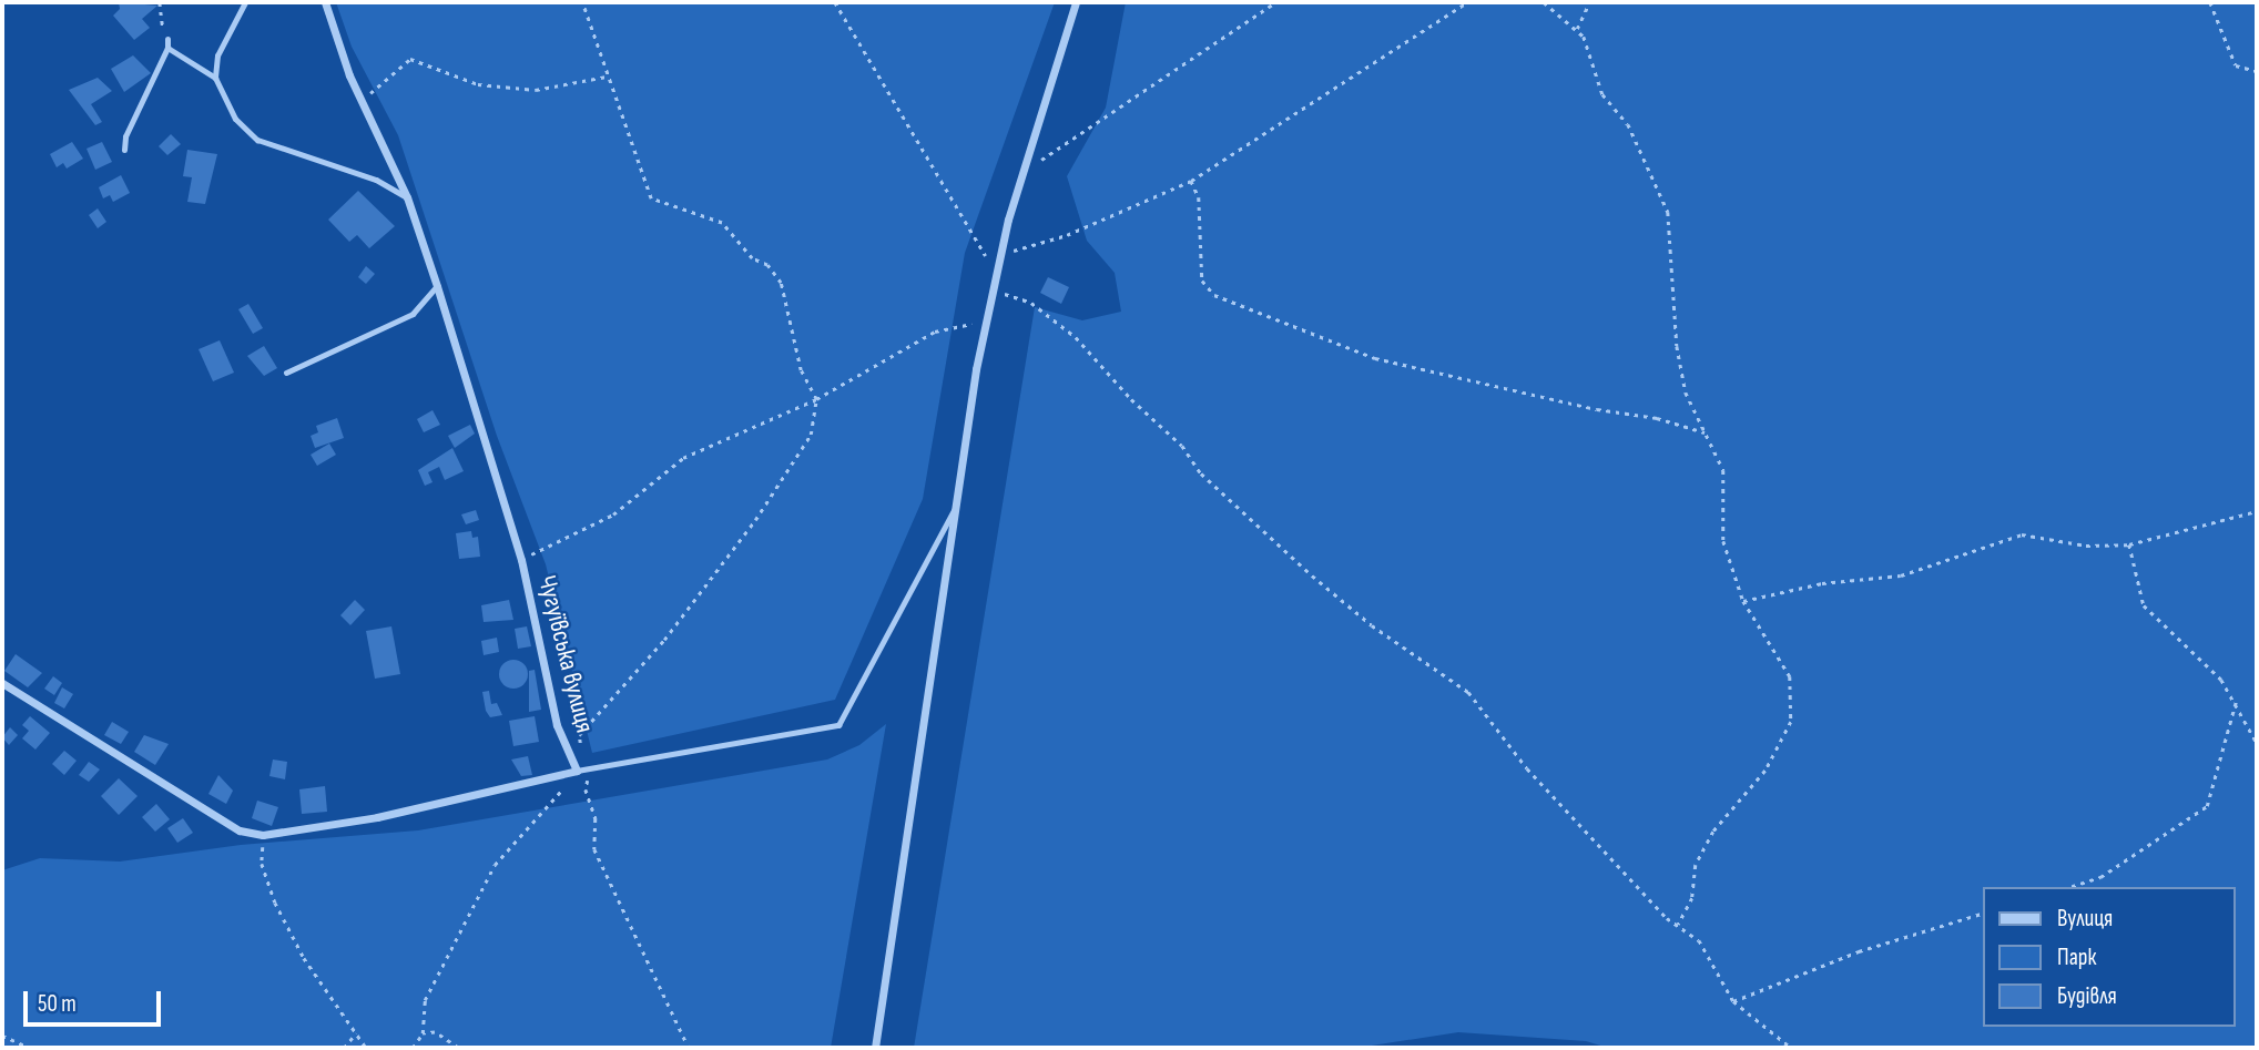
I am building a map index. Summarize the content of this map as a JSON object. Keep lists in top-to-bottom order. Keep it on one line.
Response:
{"streets":{"street":["Чугуївська вулиця"]},"legend":["Вулиця","Парк","Будівля"],"scale_bar":"50 m"}
